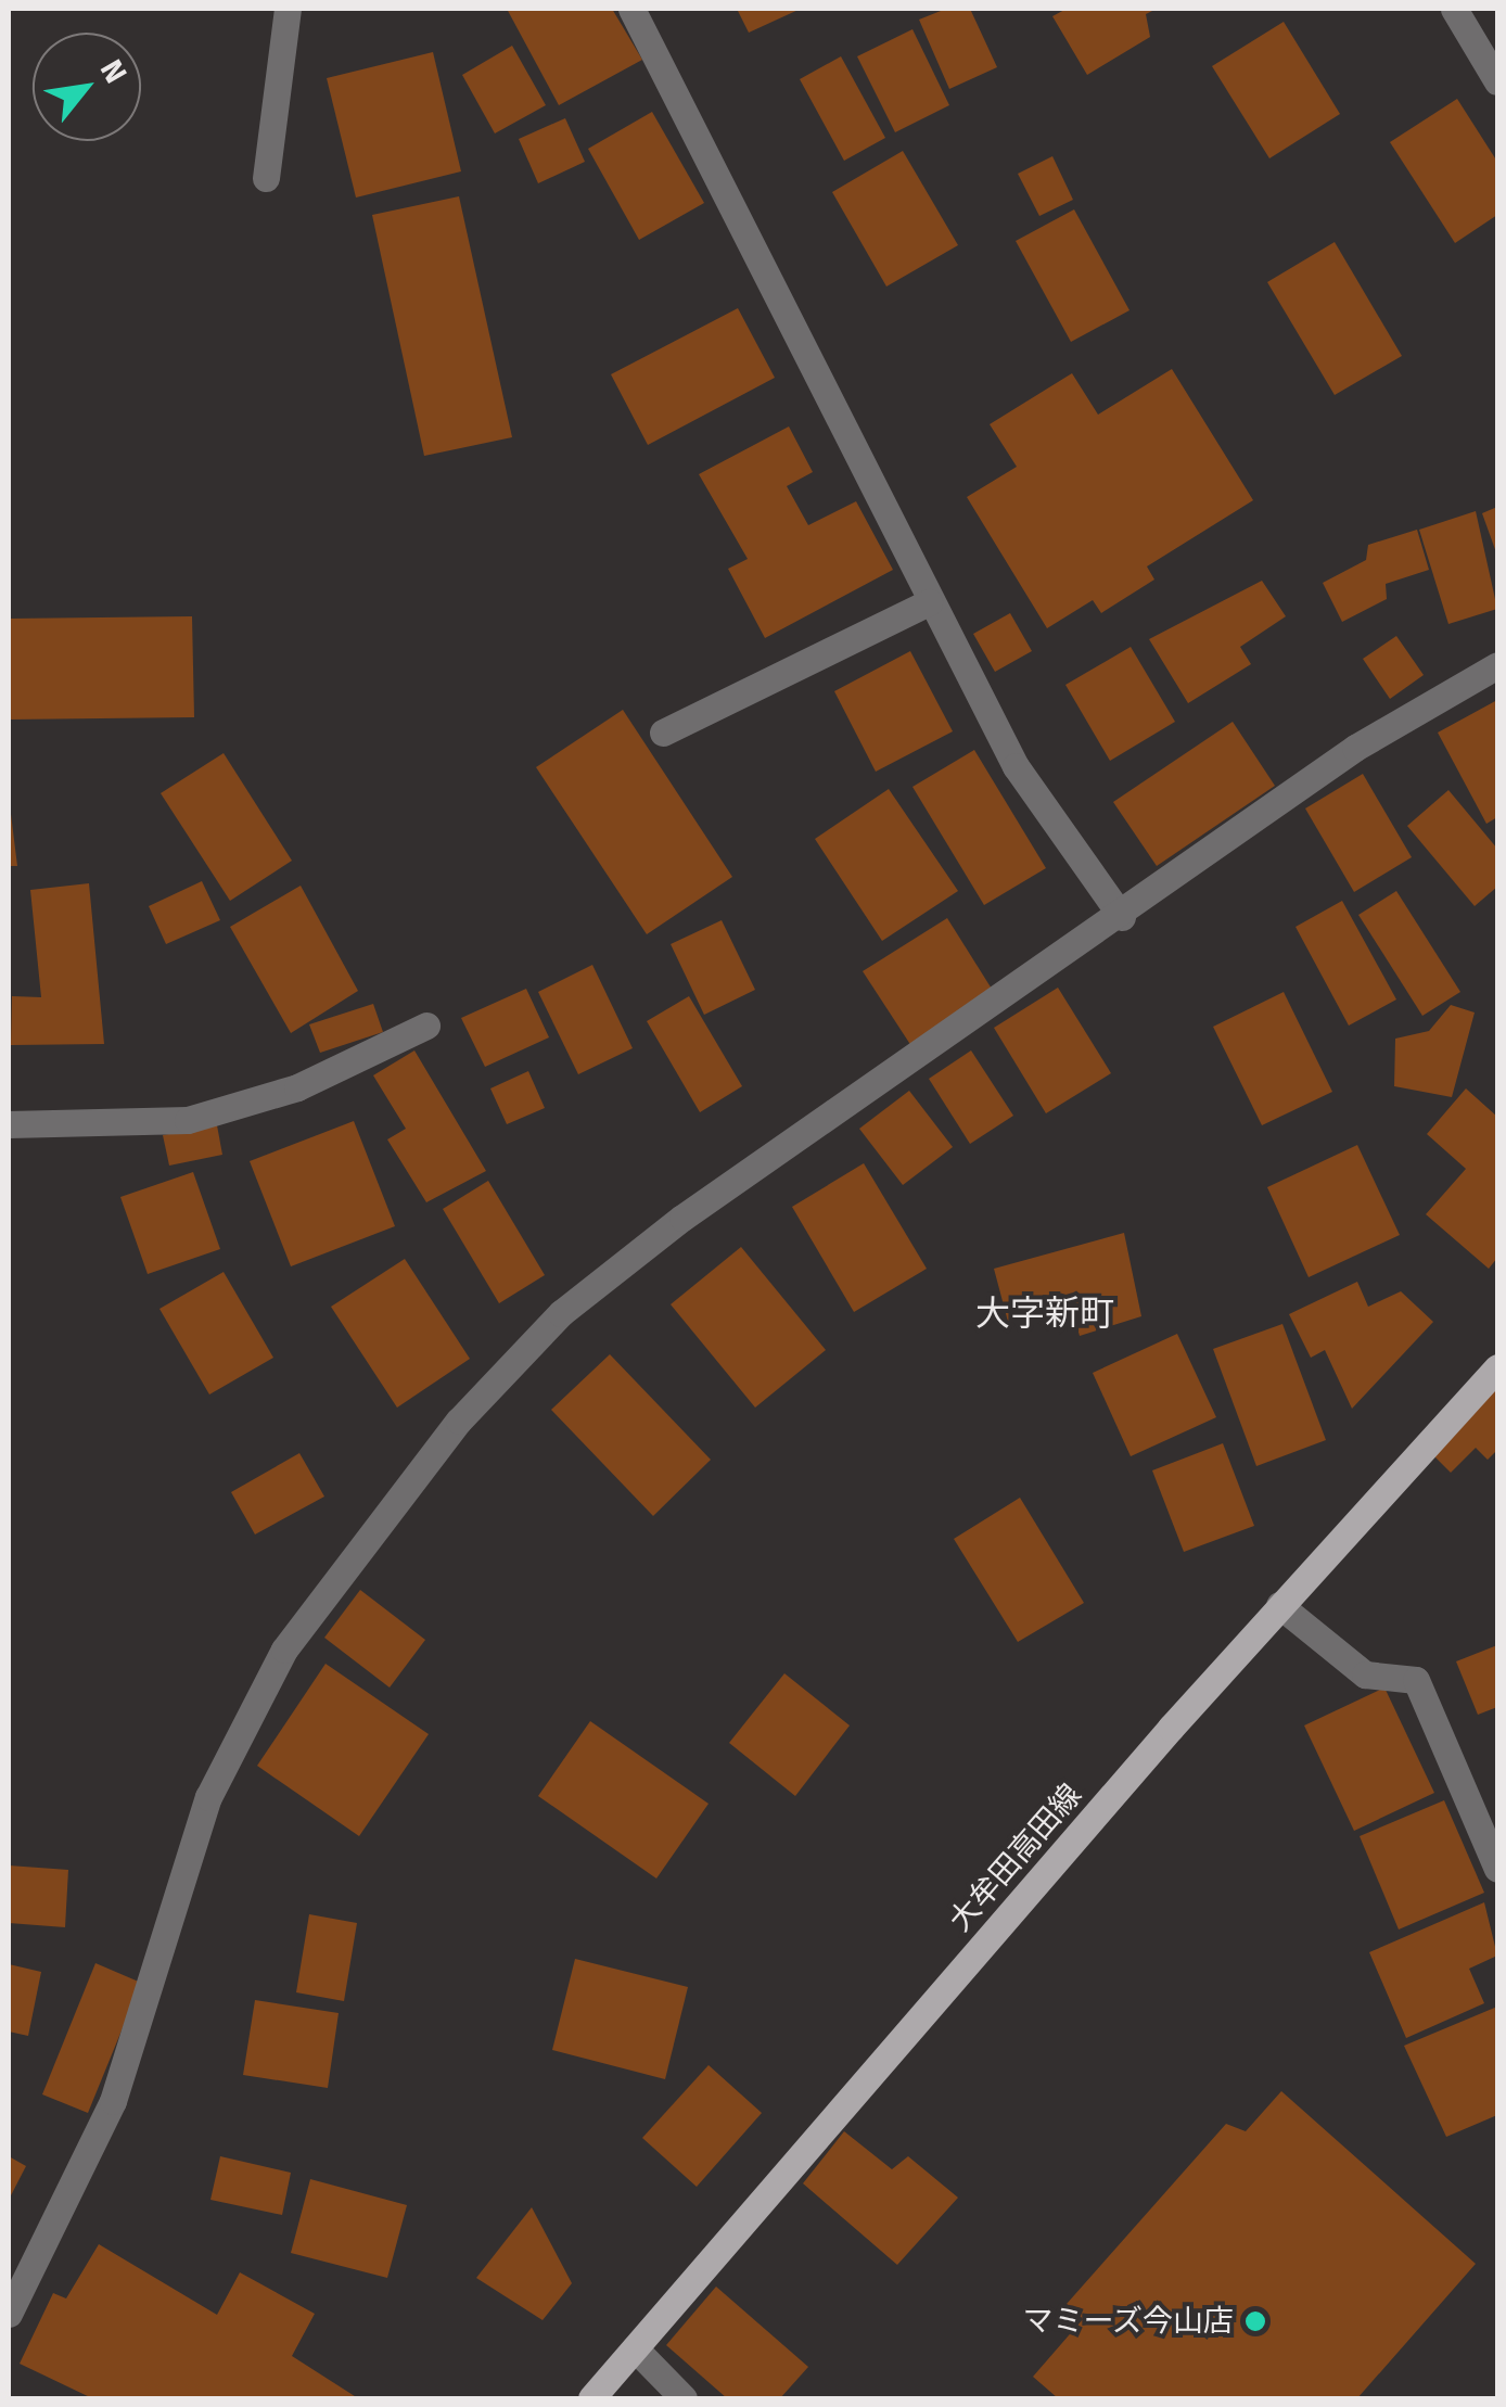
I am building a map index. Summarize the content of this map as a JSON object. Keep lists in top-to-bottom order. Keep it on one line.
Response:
{"streets":{"main road":["大牟田高田線"]},"districts":["大字新町"],"places":["マミーズ今山店"],"north":"top right"}
